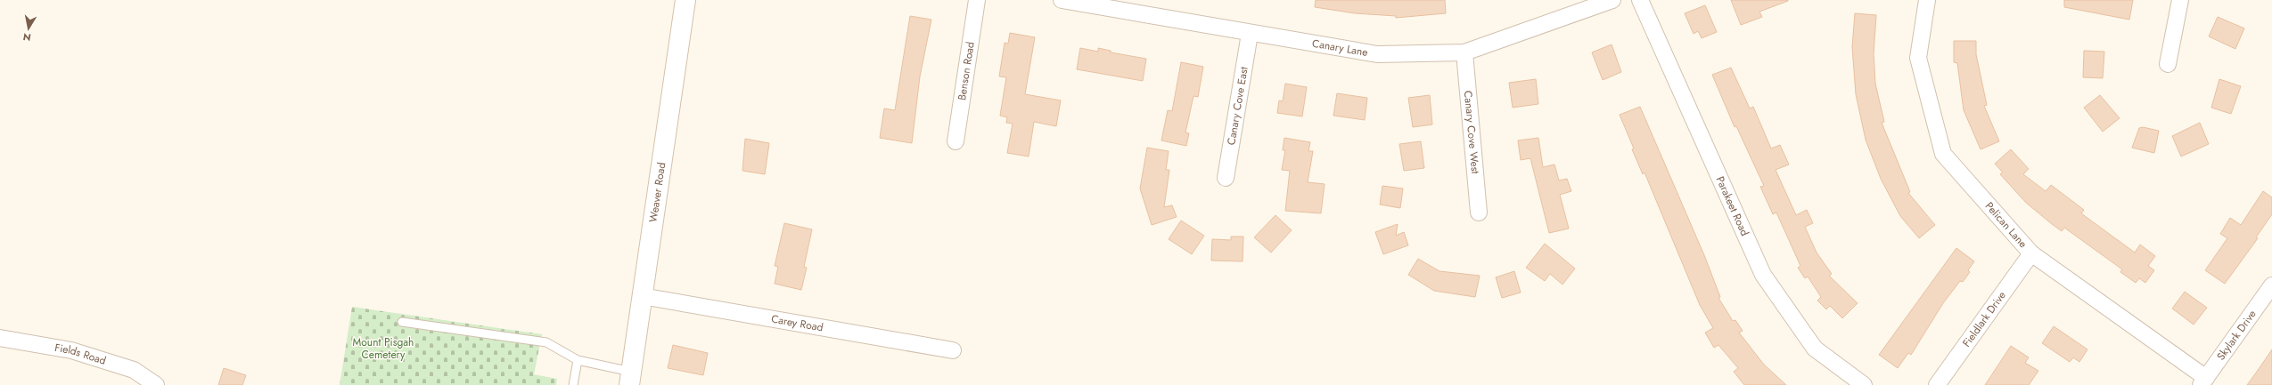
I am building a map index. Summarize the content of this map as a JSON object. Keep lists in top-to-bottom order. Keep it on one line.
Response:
{"streets":{"main road":["Weaver Road"],"street":["Canary Lane","Benson Road","Canary Cove East","Canary Cove West","Parakeet Road","Pelican Lane","Fieldlark Drive","Carey Road","Skylark Drive","Fields Road"]},"crossings":[["Canary Lane","Canary Cove East"],["Canary Lane","Canary Cove West"],["Weaver Road","Carey Road"],["Pelican Lane","Fieldlark Drive"],["Pelican Lane","Skylark Drive"]],"parks":["Mount Pisgah Cemetery"],"north":"bottom"}
